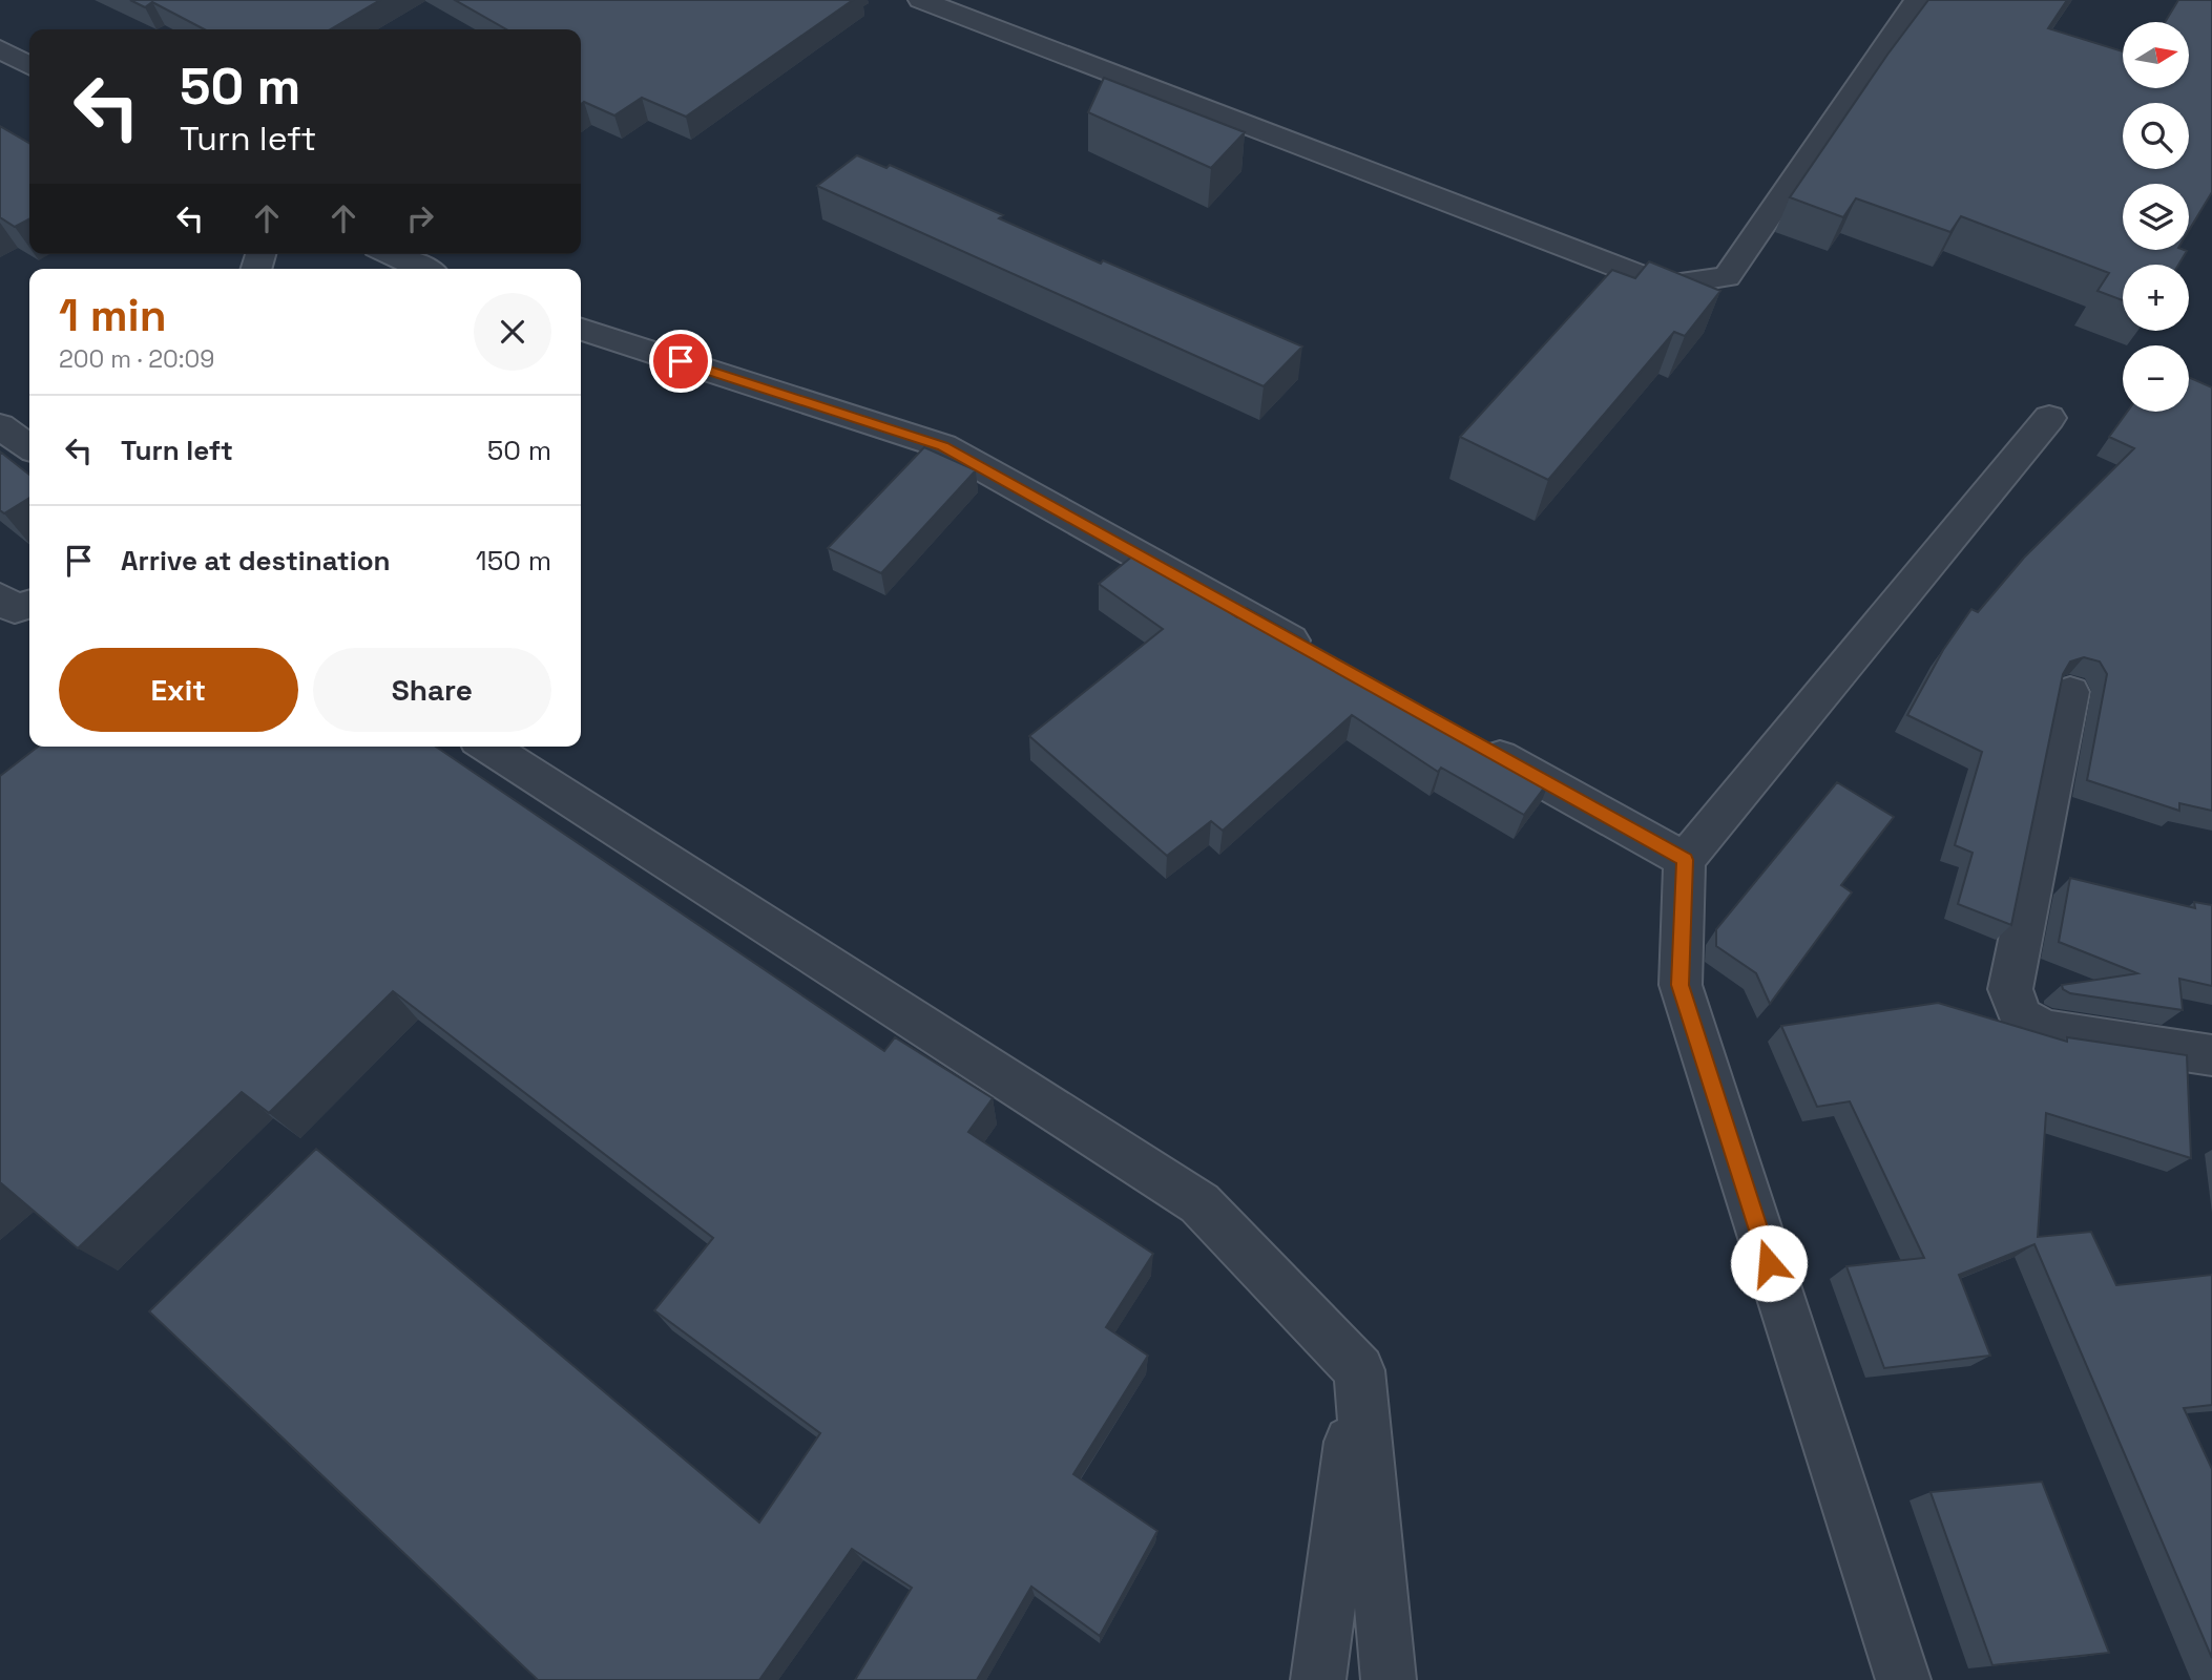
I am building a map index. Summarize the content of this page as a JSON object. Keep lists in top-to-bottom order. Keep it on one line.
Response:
{"north":"right","page":{"map_buttons":["+","−"],"turn":["50 m","Turn left"],"heading":["1 min","200 m · 20:09"],"list":[{"name":"Turn left","value":"50 m"},{"name":"Arrive at destination","value":"150 m"}],"buttons":["Exit","Share"]}}
